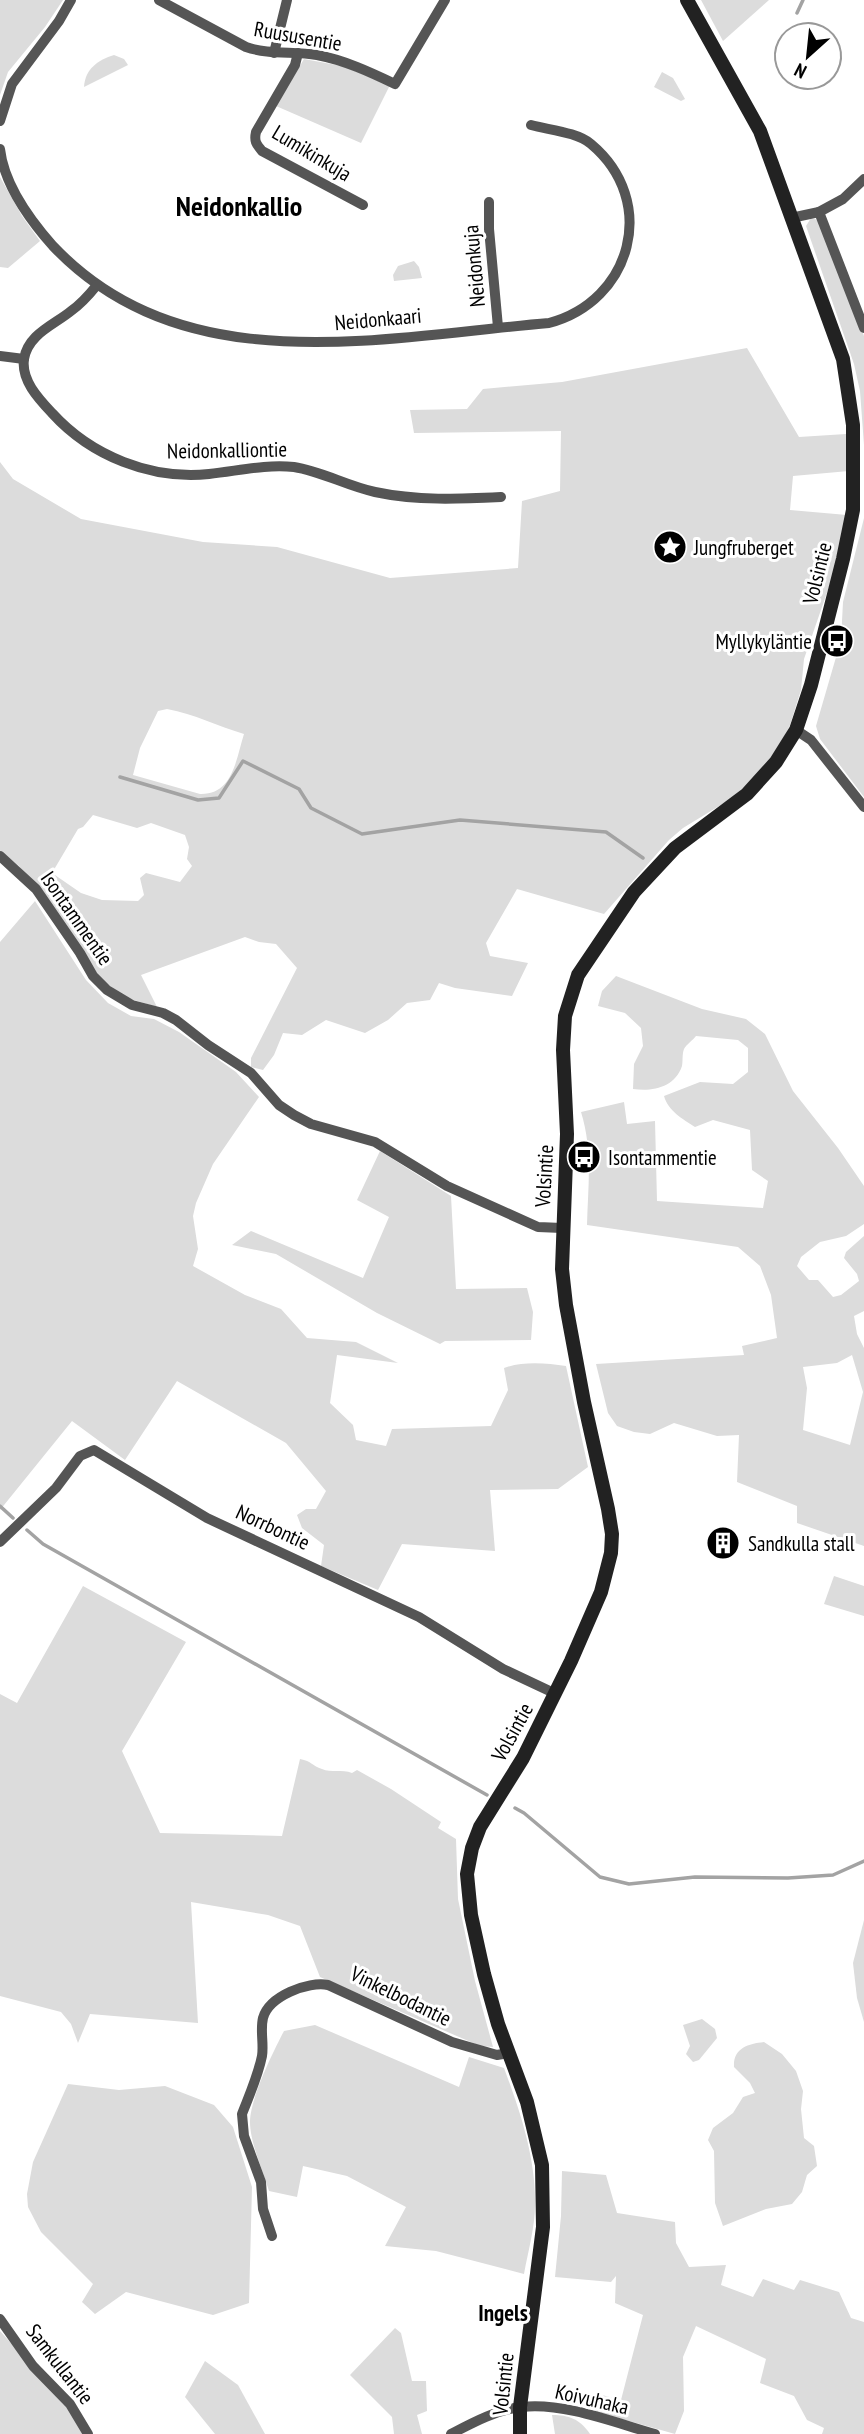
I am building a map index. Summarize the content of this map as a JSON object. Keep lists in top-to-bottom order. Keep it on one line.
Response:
{"streets":{"street":["Ruususentie","Lumikinkuja","Neidonkuja","Neidonkaari","Neidonkalliontie","Volsintie","Isontammentie","Norrbontie","Vinkelbodantie","Samkullantie","Koivuhaka"]},"crossings":[["Ruususentie","Lumikinkuja"],["Neidonkuja","Neidonkaari"],["Volsintie","Isontammentie"],["Volsintie","Norrbontie"],["Volsintie","Vinkelbodantie"],["Volsintie","Koivuhaka"]],"districts":["Neidonkallio","Ingels"],"places":{"place":["Jungfruberget"],"bus stop":["Myllykyläntie","Isontammentie"],"building":["Sandkulla stall"]},"north":"bottom left"}
